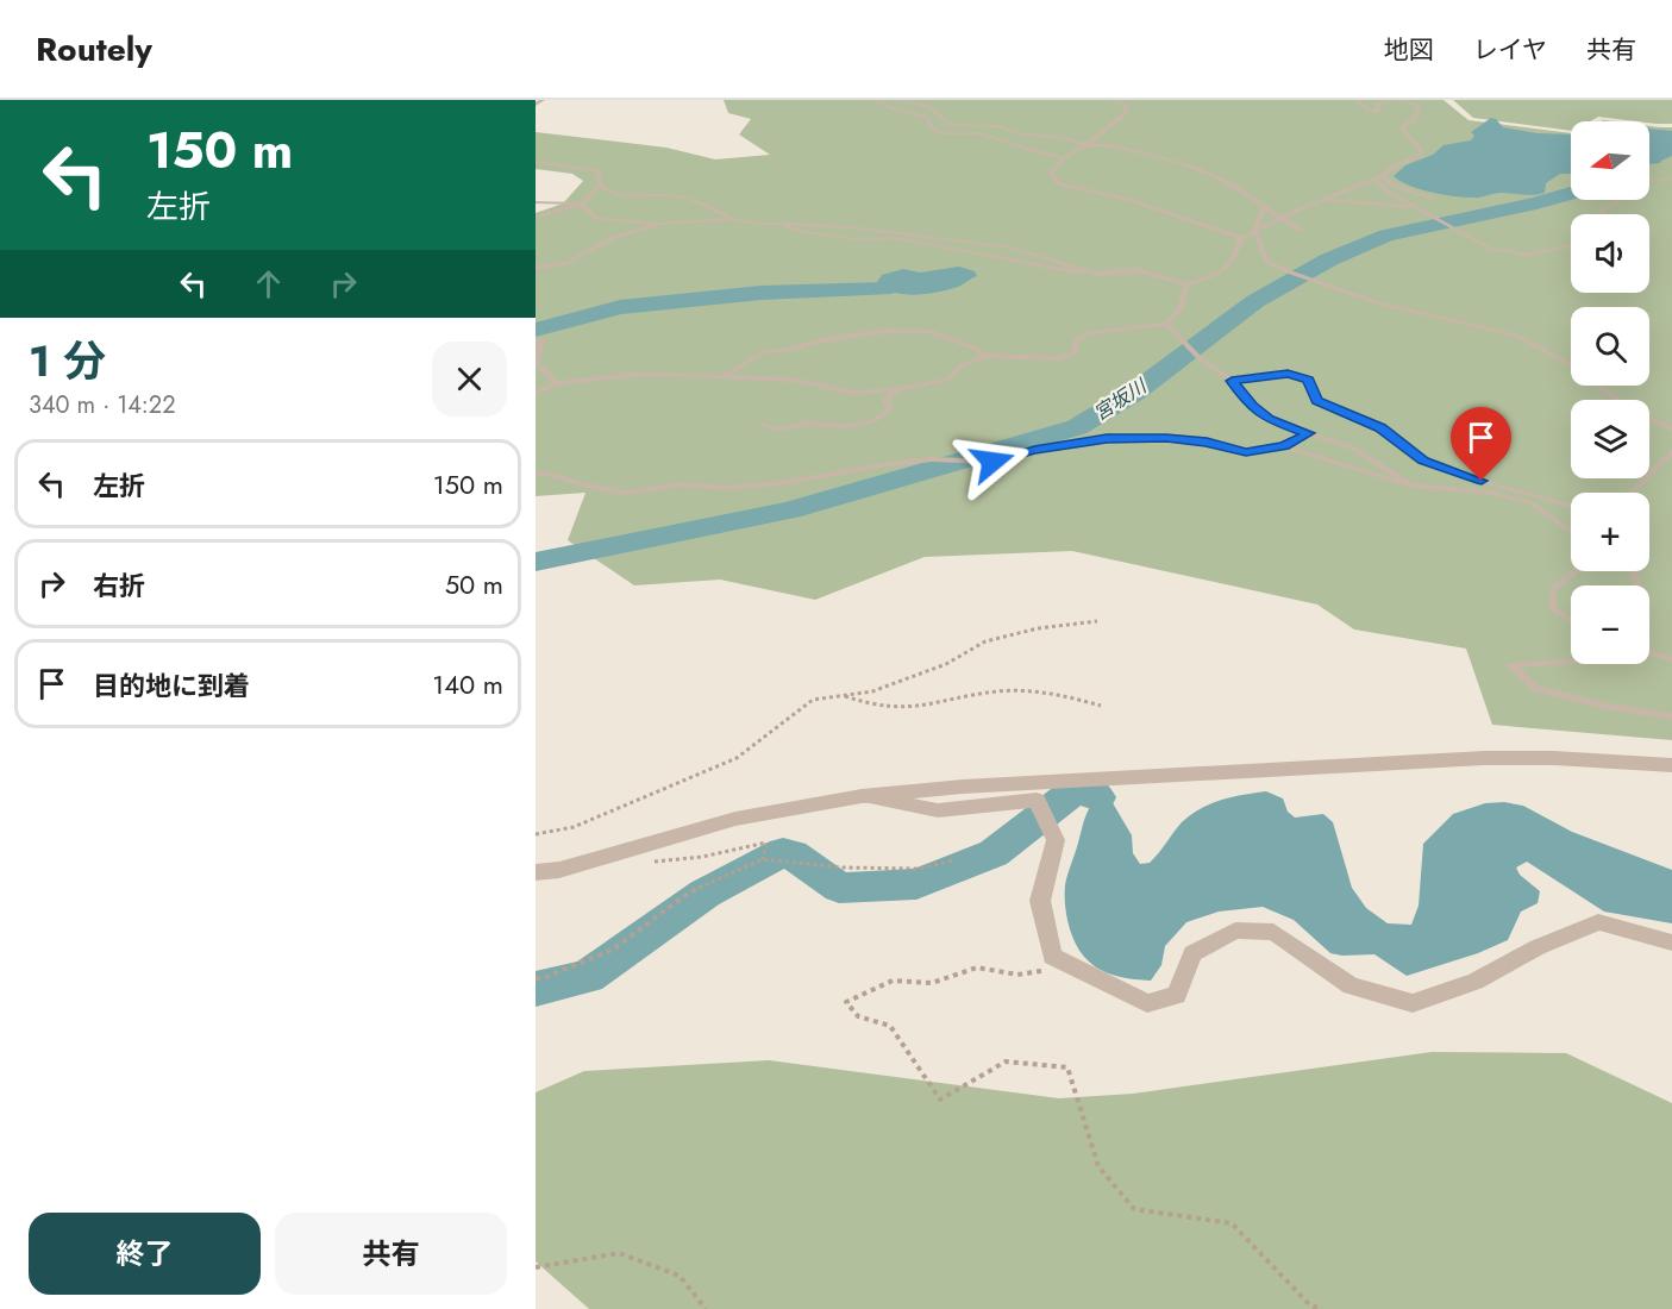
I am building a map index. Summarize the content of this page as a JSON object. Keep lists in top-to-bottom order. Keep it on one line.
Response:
{"water":["宮坂川"],"north":"left","page":{"header":"Routely","nav":["地図","レイヤ","共有"],"turn":["150 m","左折"],"map_buttons":["+","−"],"heading":["1 分","340 m · 14:22"],"list":[{"name":"左折","value":"150 m"},{"name":"右折","value":"50 m"},{"name":"目的地に到着","value":"140 m"}],"buttons":["終了","共有"]}}
